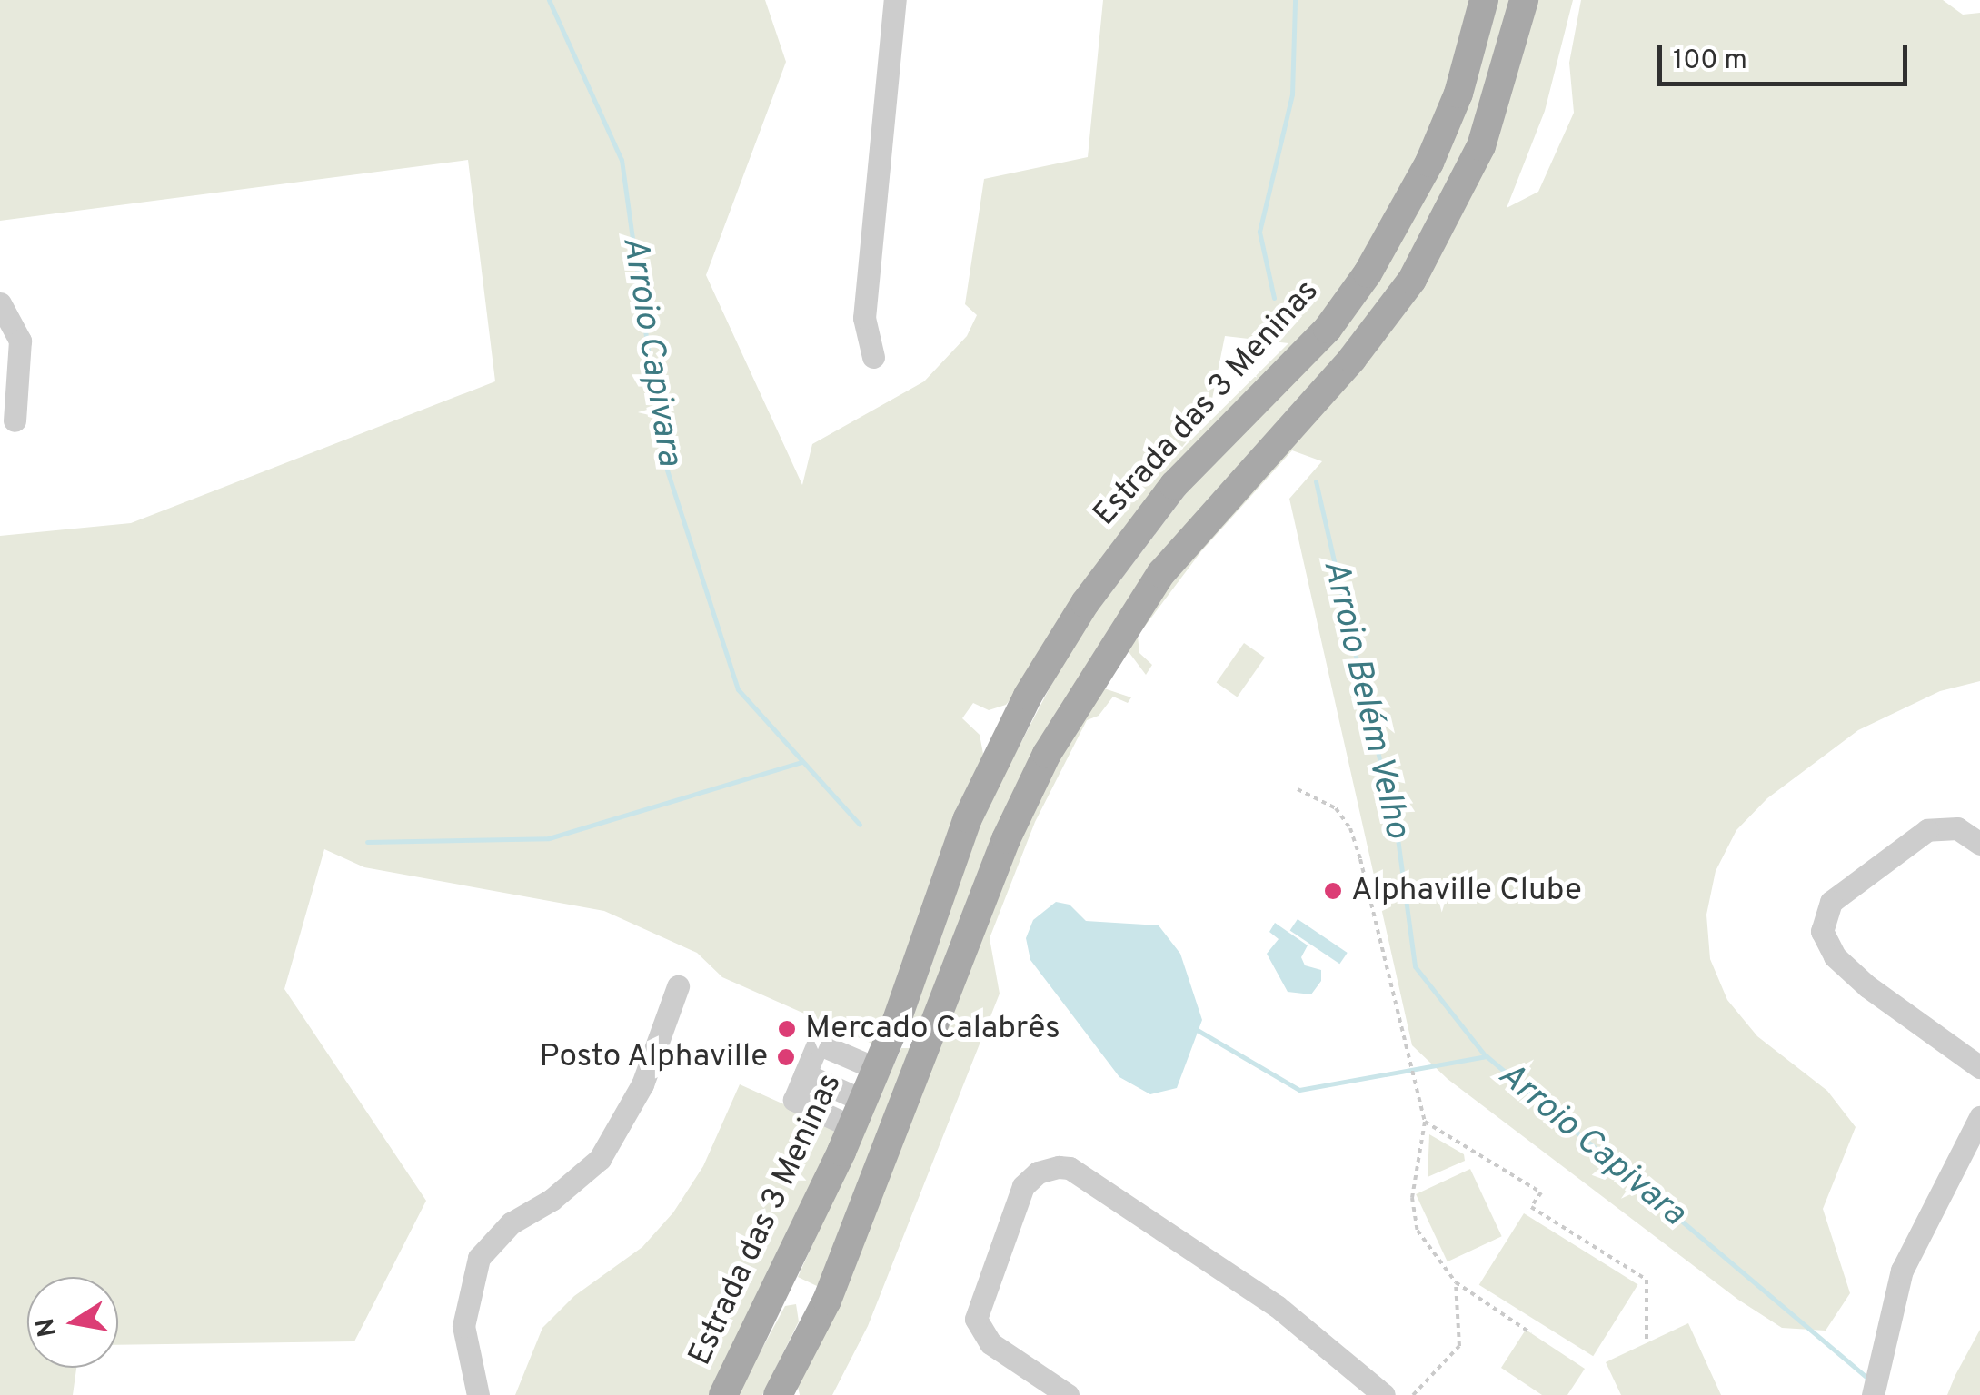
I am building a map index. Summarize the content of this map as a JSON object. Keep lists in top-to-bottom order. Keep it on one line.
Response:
{"streets":{"main road":["Estrada das 3 Meninas"]},"water":["Arroio Capivara","Arroio Belém Velho"],"places":["Alphaville Clube","Mercado Calabrês","Posto Alphaville"],"scale_bar":"100 m","north":"left"}
